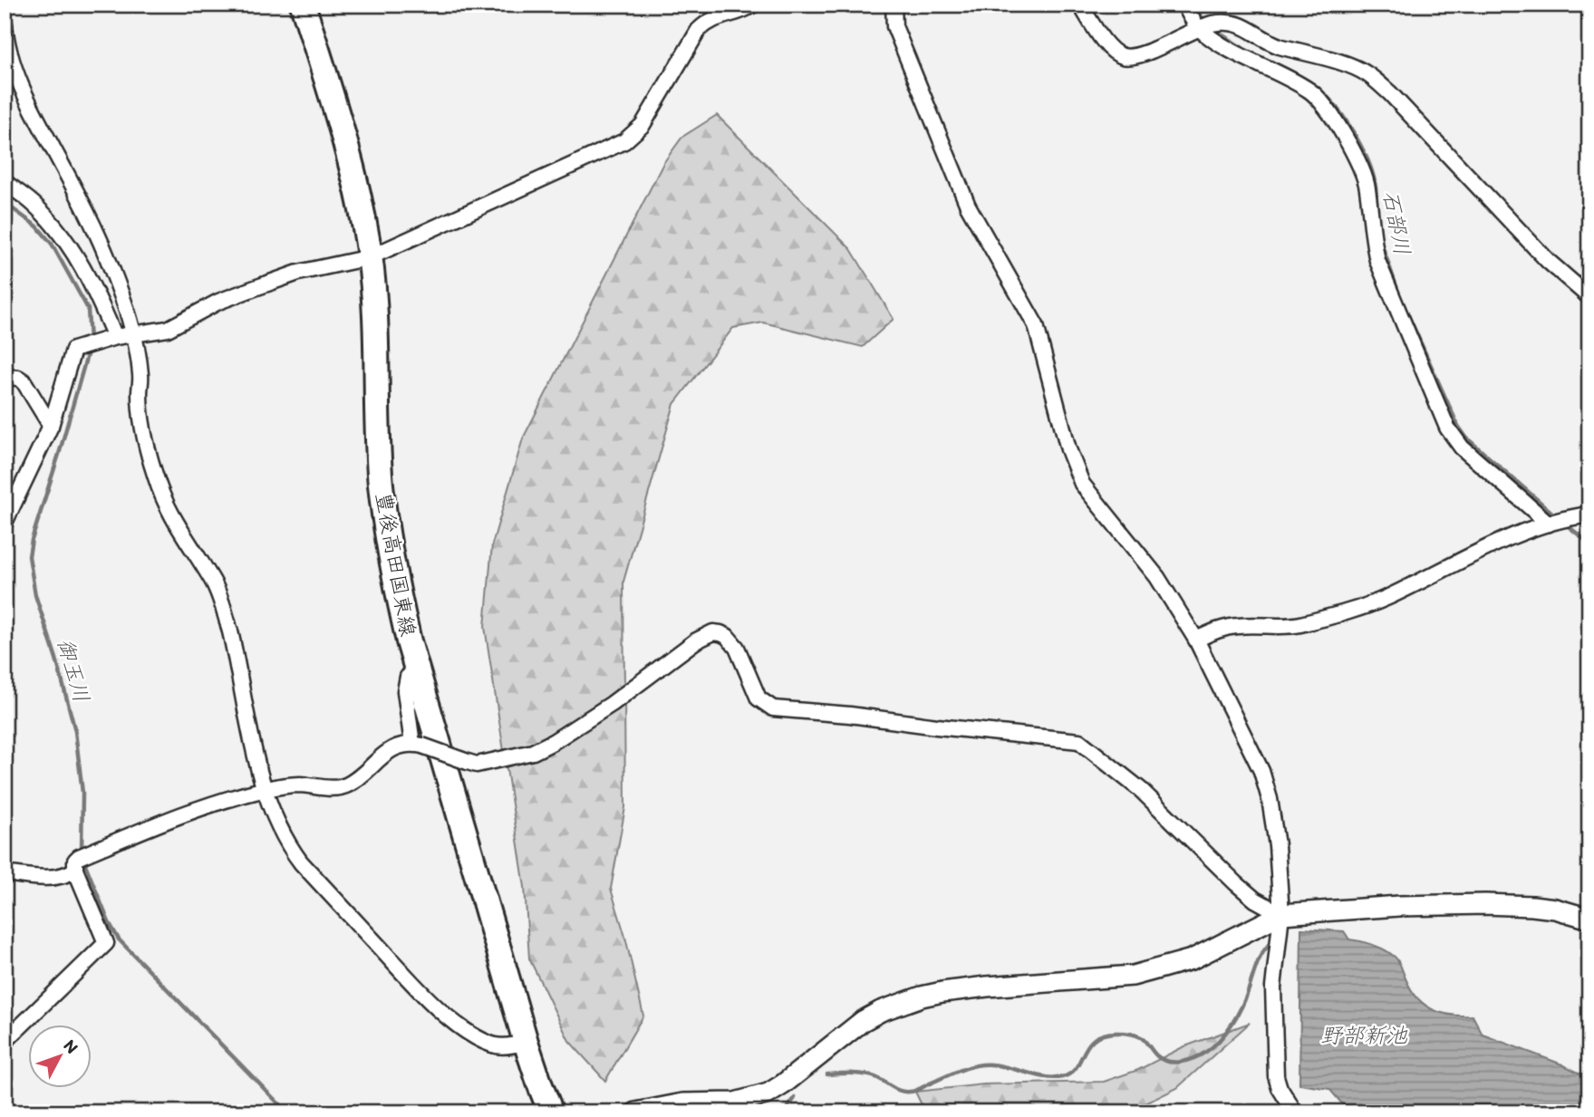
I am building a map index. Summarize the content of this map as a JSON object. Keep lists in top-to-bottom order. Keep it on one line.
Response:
{"streets":{"main road":["豊後高田国東線"]},"water":["石部川","御玉川","野部新池"],"north":"top right"}
